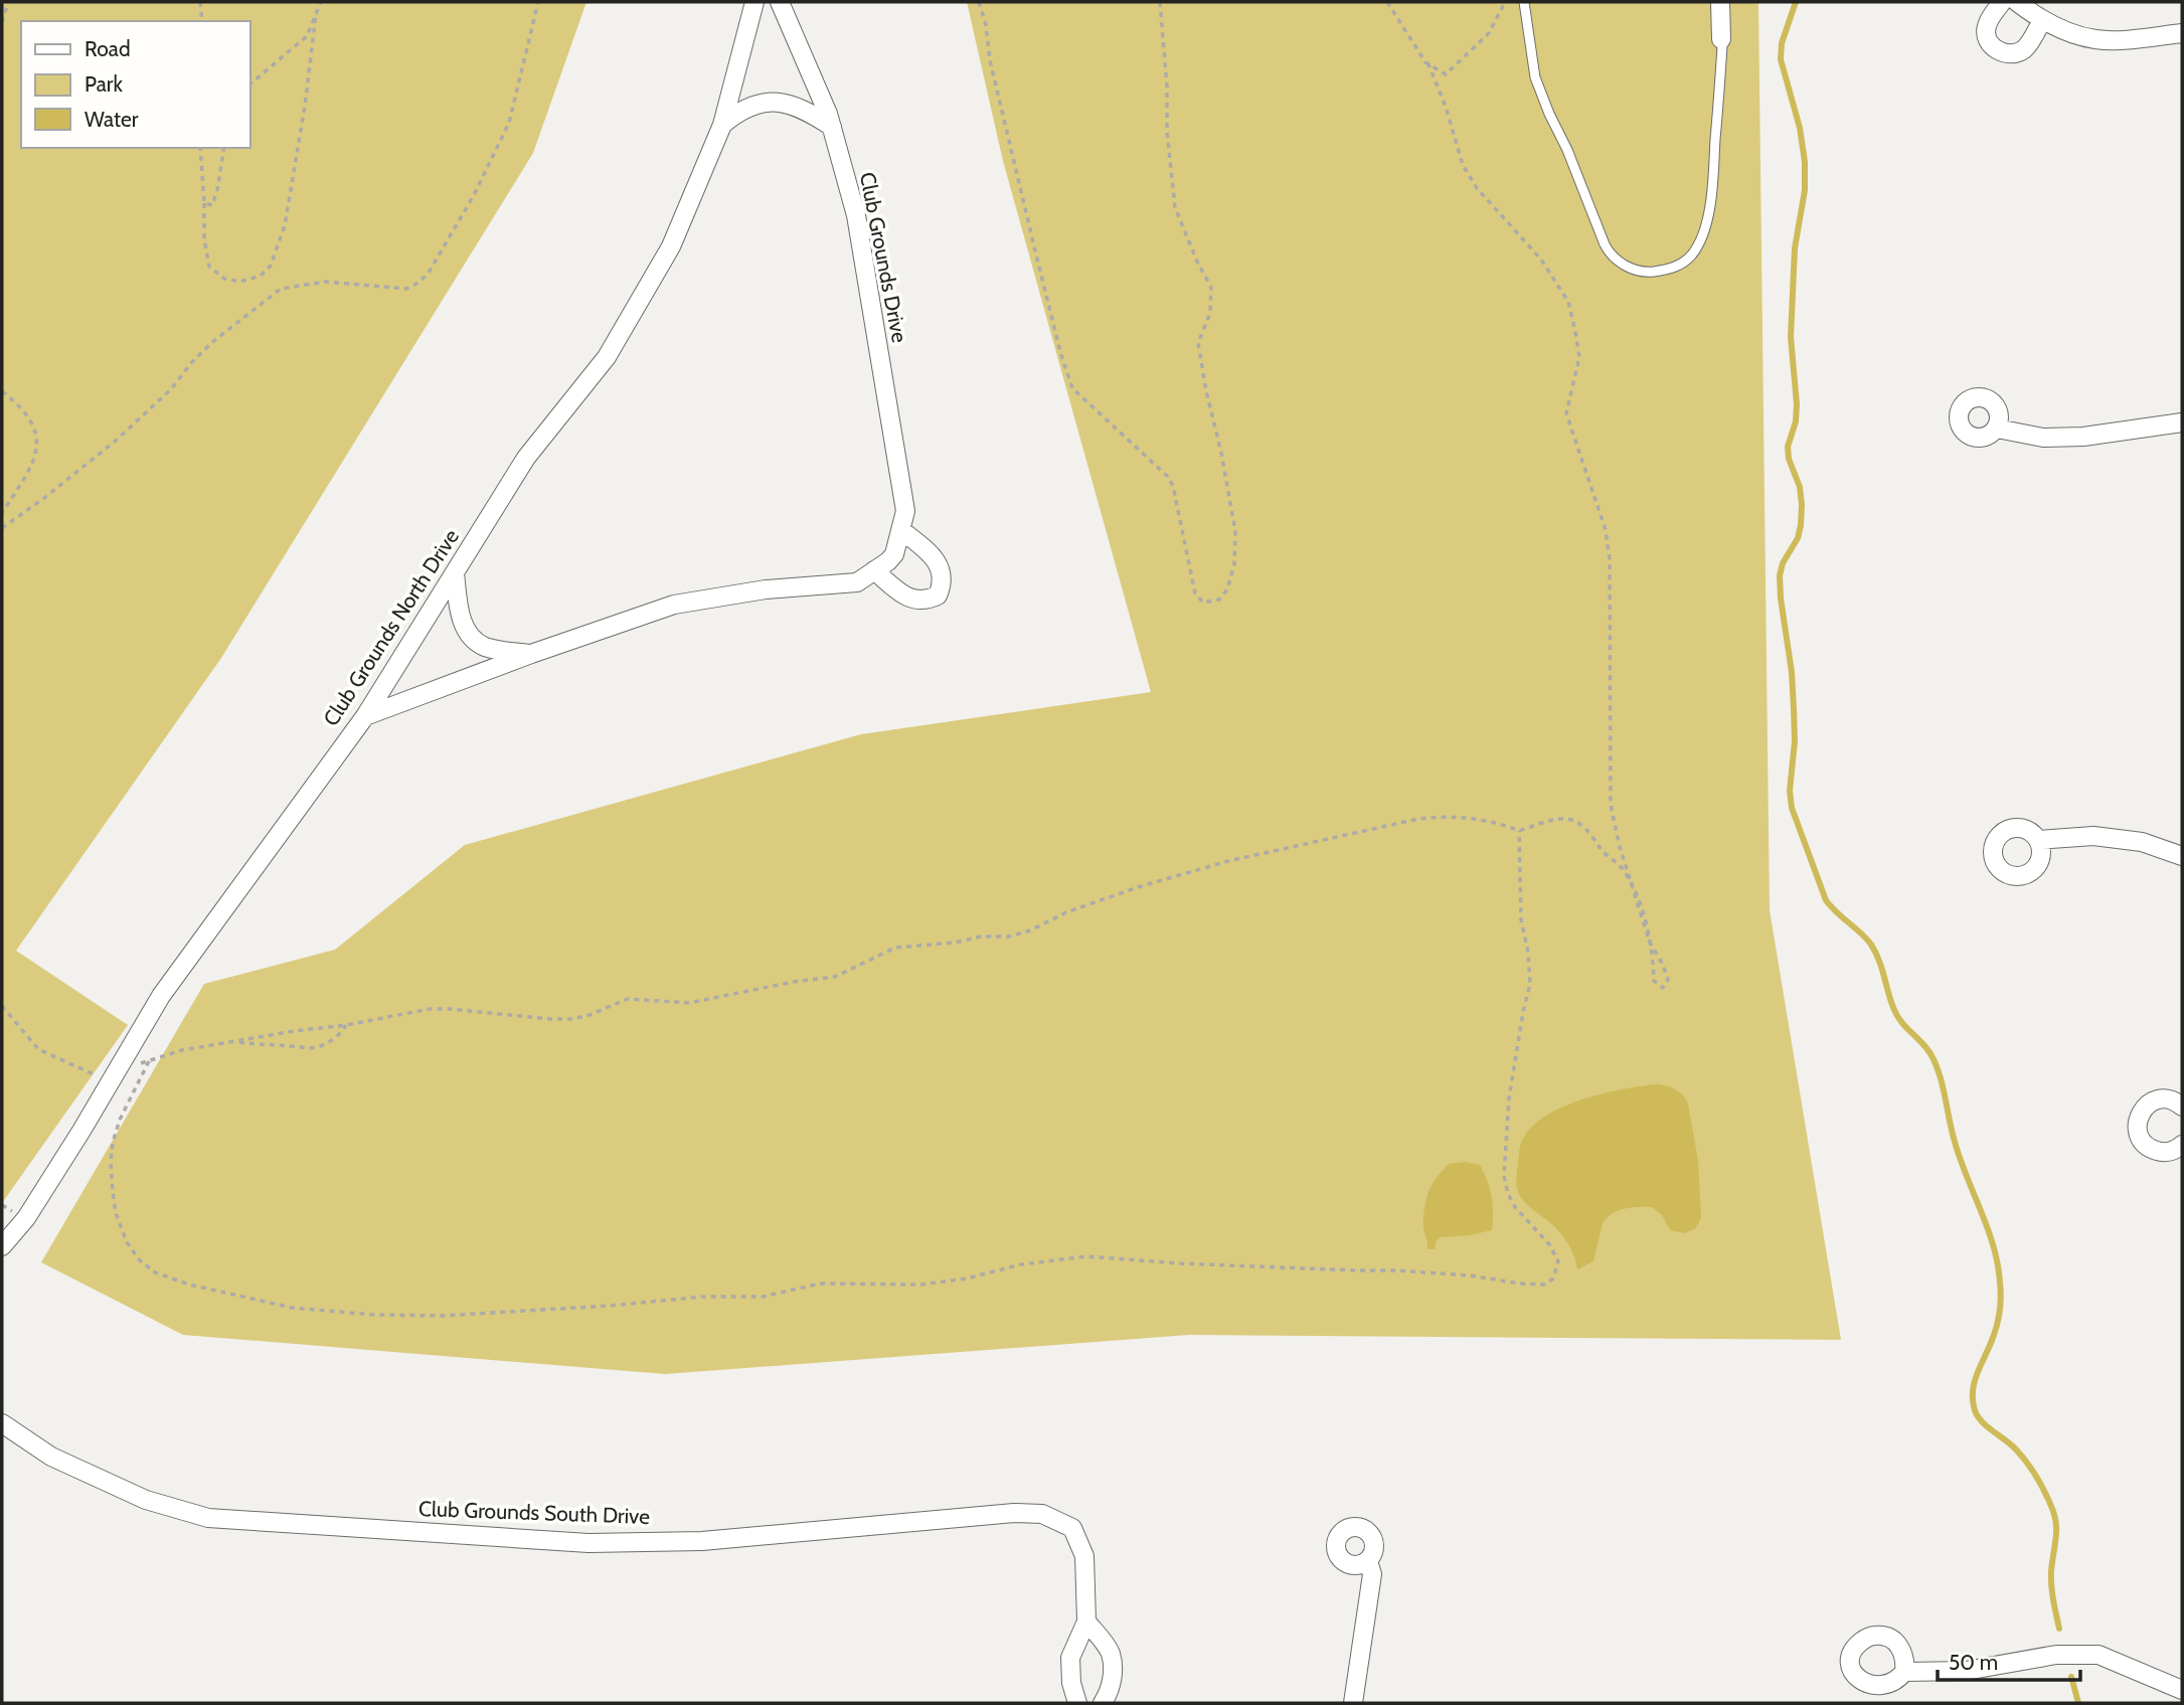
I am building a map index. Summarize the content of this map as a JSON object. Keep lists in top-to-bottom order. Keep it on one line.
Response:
{"streets":{"street":["Club Grounds Drive","Club Grounds North Drive","Club Grounds South Drive"]},"crossings":[["Club Grounds Drive","Club Grounds North Drive"]],"legend":["Road","Park","Water"],"scale_bar":"50 m"}
